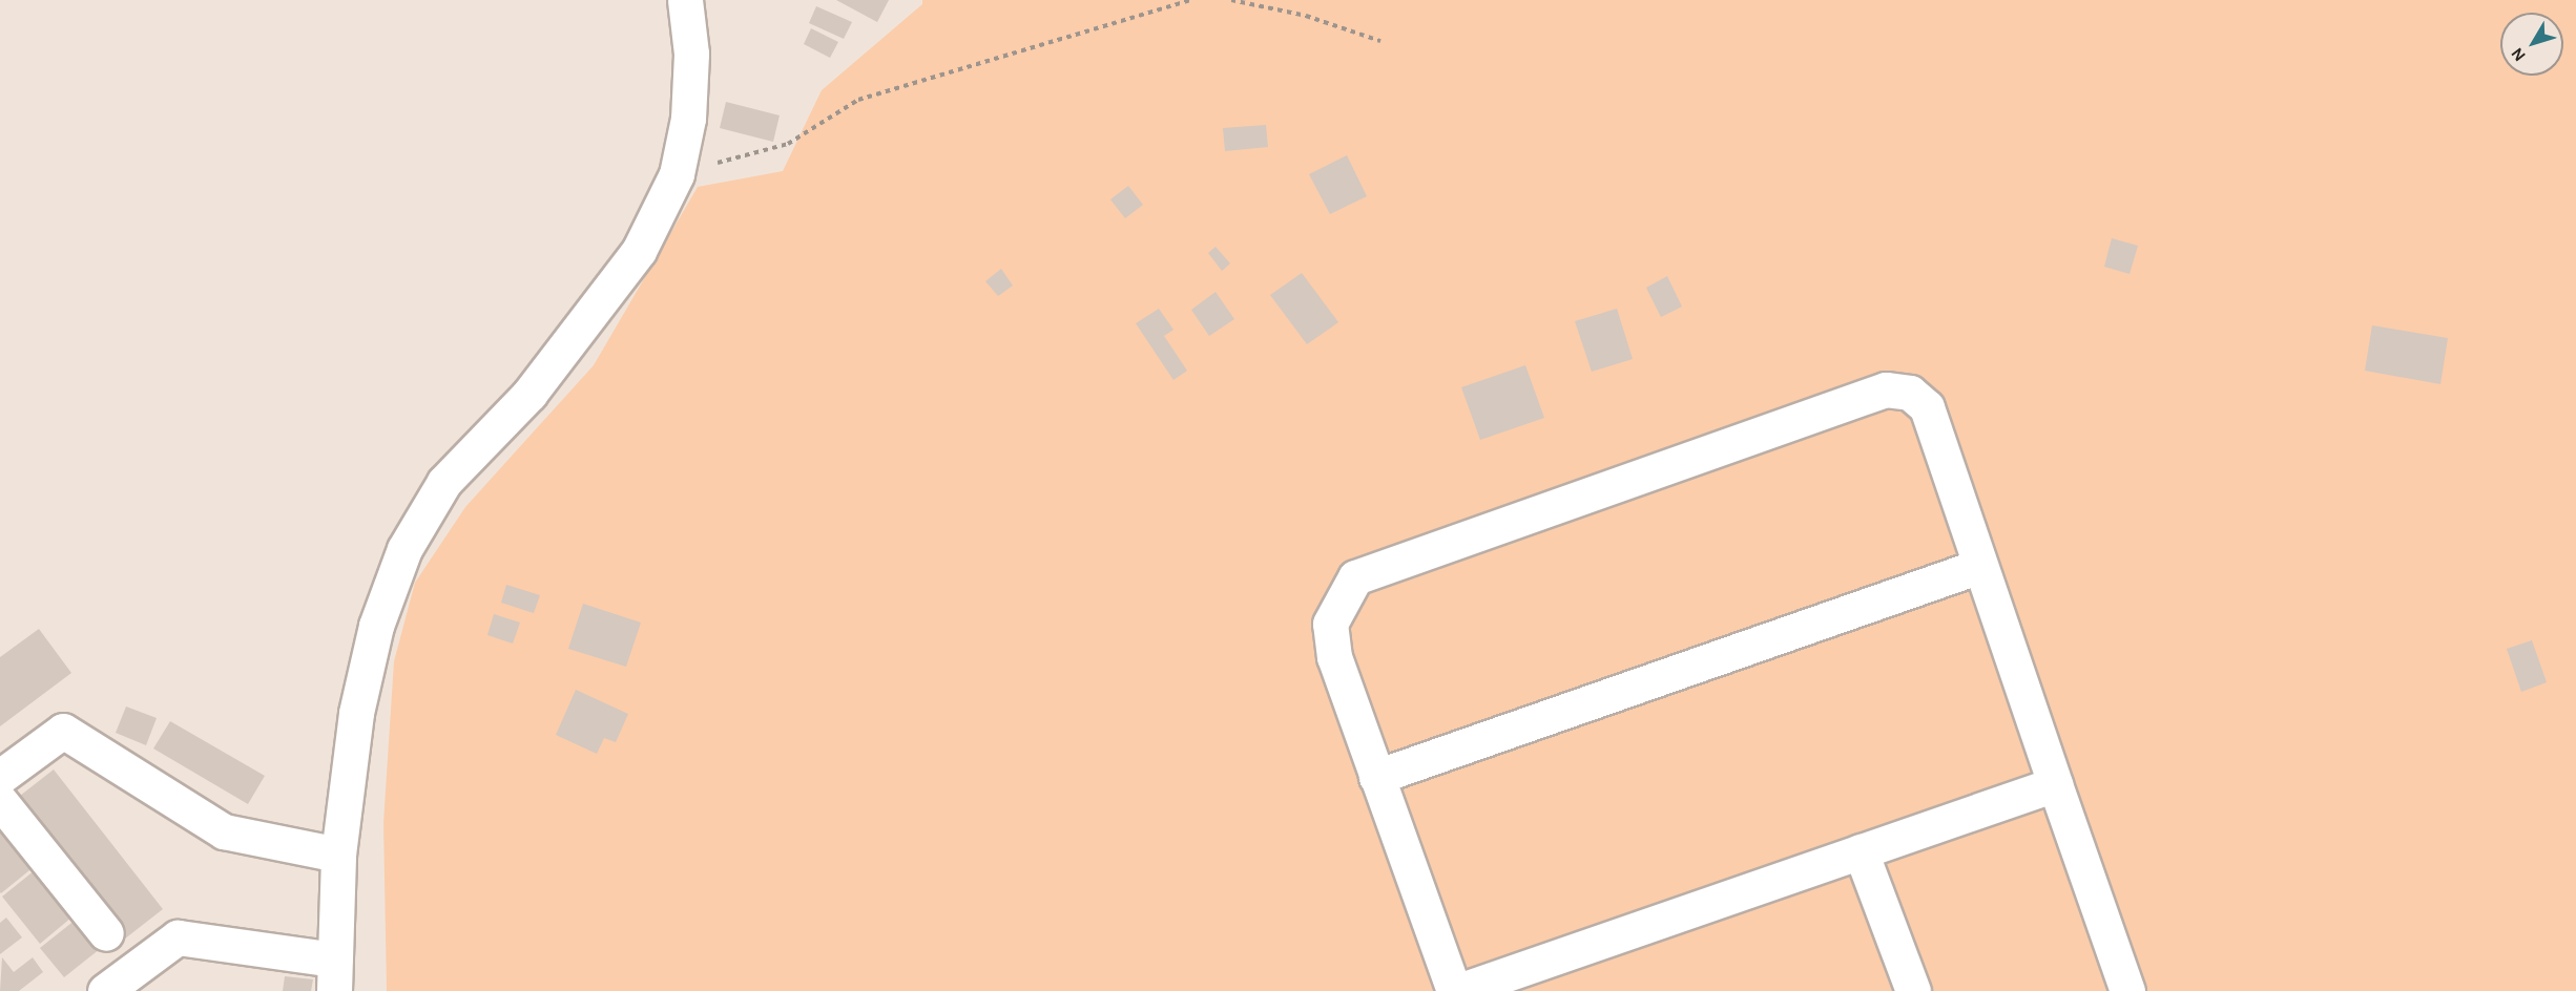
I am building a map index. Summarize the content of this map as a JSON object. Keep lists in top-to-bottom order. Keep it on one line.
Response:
{"north":"bottom left"}
